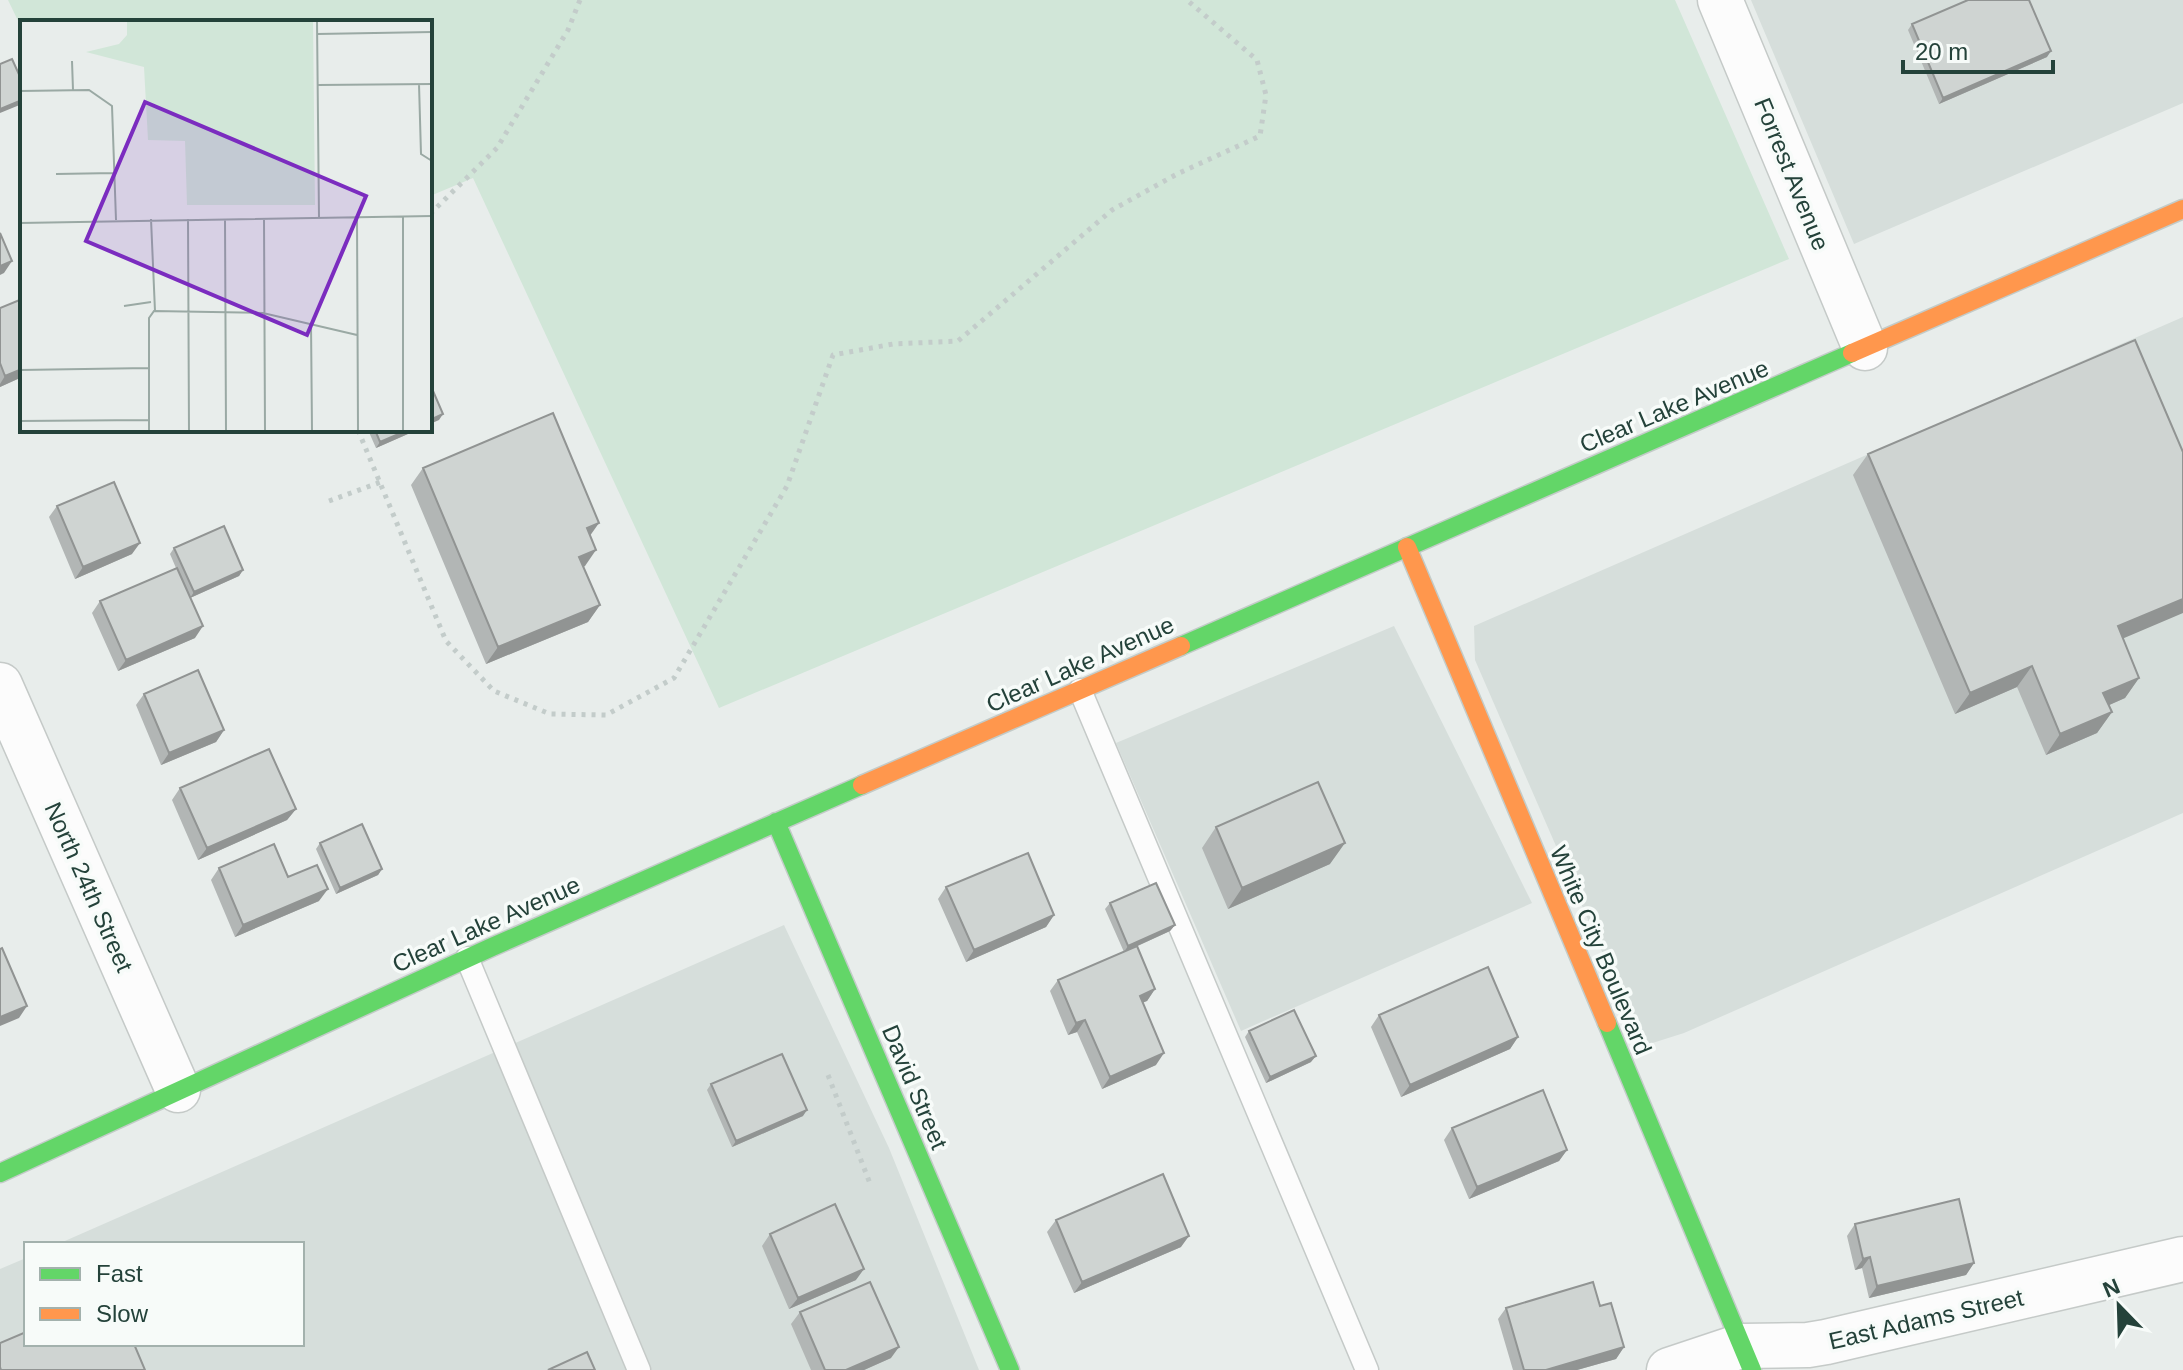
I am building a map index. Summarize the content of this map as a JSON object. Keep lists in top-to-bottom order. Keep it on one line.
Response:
{"streets":{"main road":["Clear Lake Avenue","White City Boulevard","David Street"],"street":["Forrest Avenue","North 24th Street","East Adams Street"]},"crossings":[["Forrest Avenue","Clear Lake Avenue"],["Clear Lake Avenue","North 24th Street"],["Clear Lake Avenue","White City Boulevard"],["Clear Lake Avenue","David Street"],["White City Boulevard","East Adams Street"]],"legend":["Fast","Slow"],"scale_bar":"20 m","north":"top left"}
